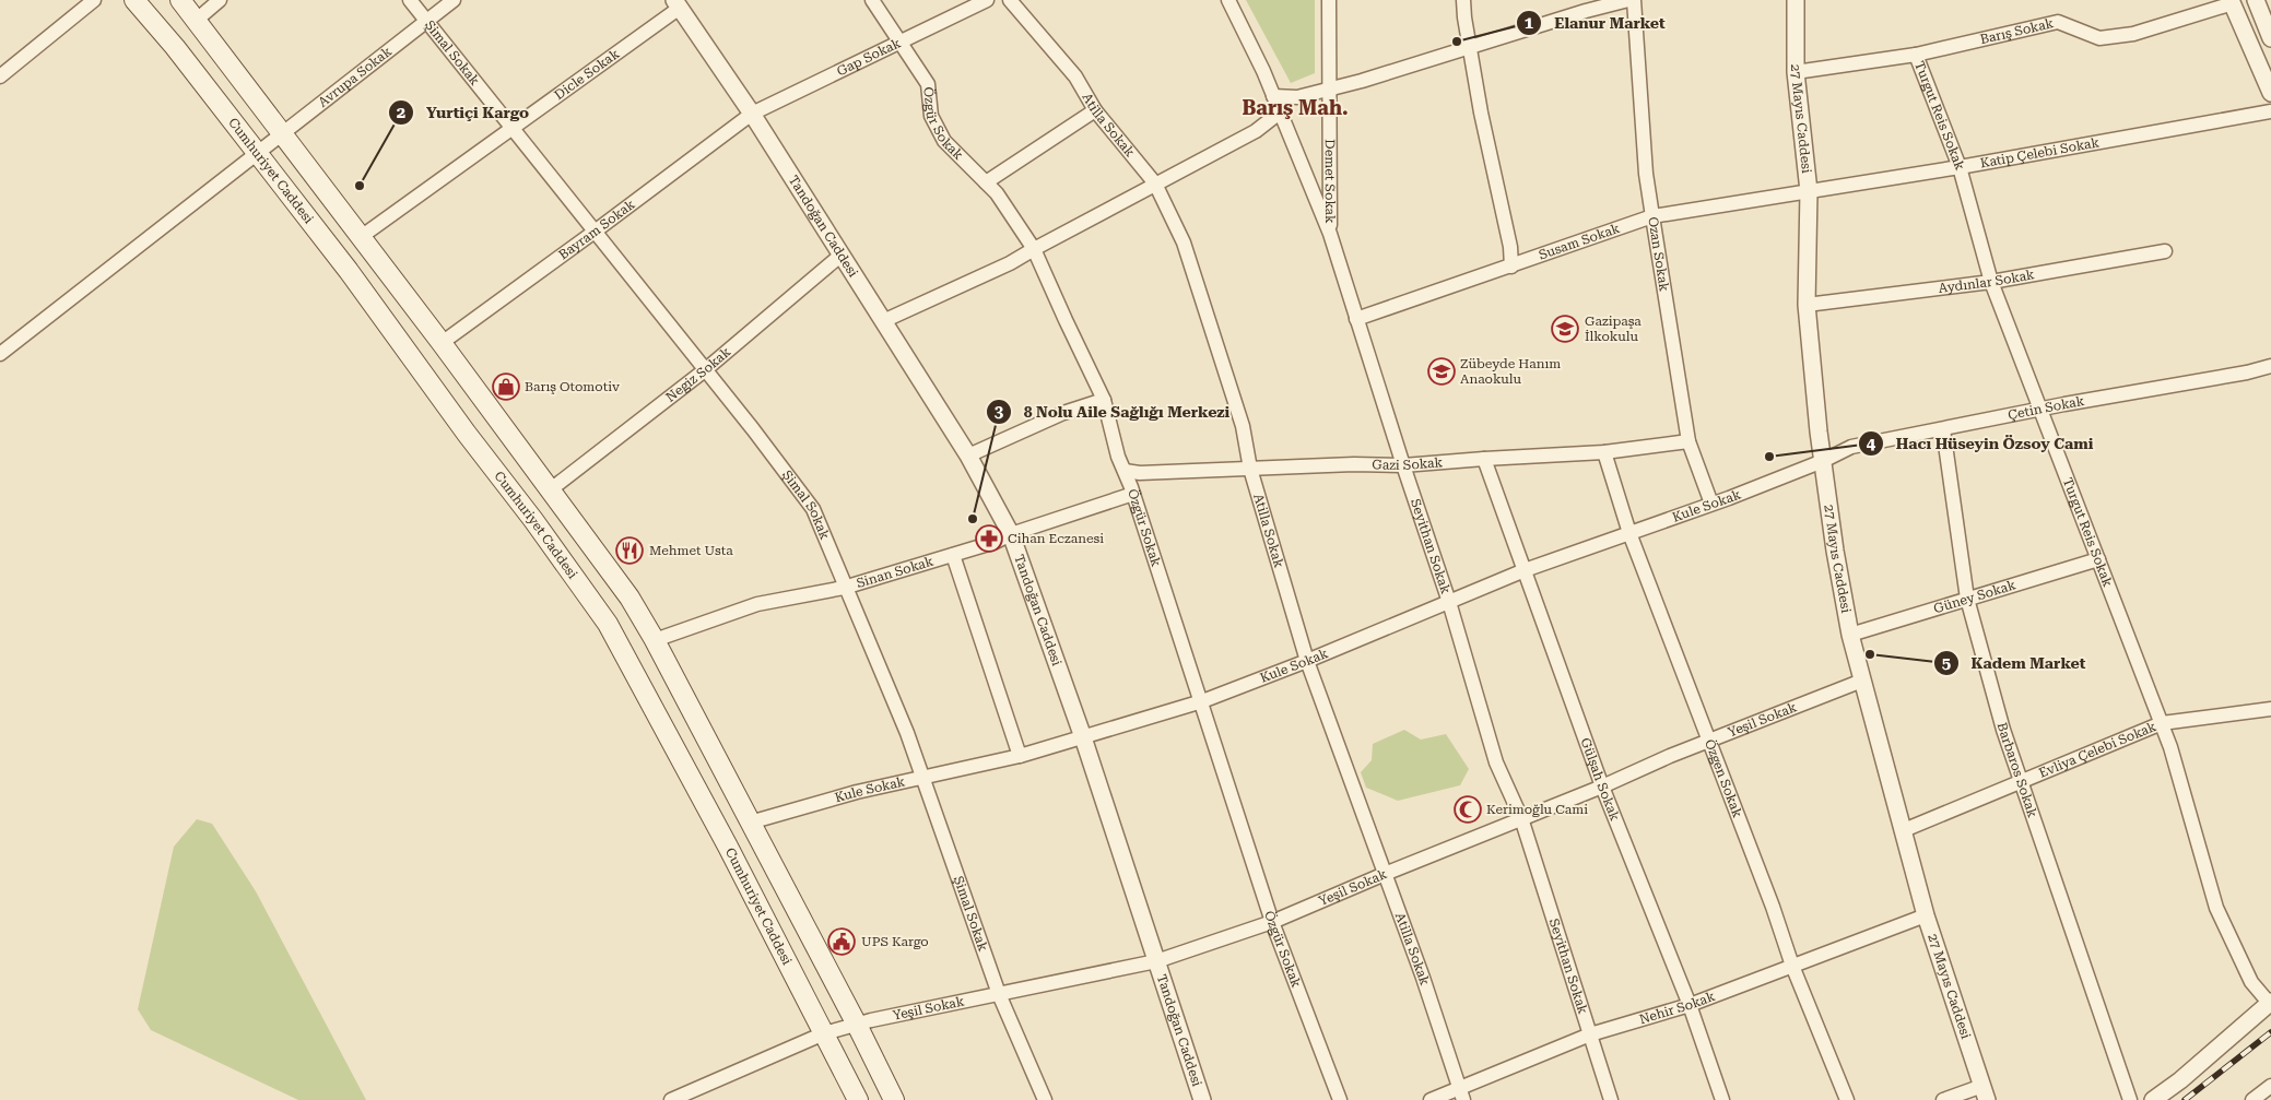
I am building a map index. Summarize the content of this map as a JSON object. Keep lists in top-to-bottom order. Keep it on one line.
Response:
{"streets":{"main road":["Cumhuriyet Caddesi"],"street":["Barış Sokak","Şimal Sokak","Gap Sokak","Dicle Sokak","Avrupa Sokak","Turgut Reis Sokak","27 Mayıs Caddesi","Özgür Sokak","Atilla Sokak","Katip Çelebi Sokak","Demet Sokak","Tandoğan Caddesi","Bayram Sokak","Susam Sokak","Ozan Sokak","Aydınlar Sokak","Negiz Sokak","Çetin Sokak","Gazi Sokak","Kule Sokak","Seyithan Sokak","Sinan Sokak","Güney Sokak","Yeşil Sokak","Evliya Çelebi Sokak","Barbaros Sokak","Özgen Sokak","Gülşah Sokak","Nehir Sokak"]},"crossings":[["Barış Sokak","Turgut Reis Sokak"],["Barış Sokak","27 Mayıs Caddesi"],["Şimal Sokak","Dicle Sokak"],["Şimal Sokak","Avrupa Sokak"],["Şimal Sokak","Bayram Sokak"],["Şimal Sokak","Negiz Sokak"],["Şimal Sokak","Kule Sokak"],["Şimal Sokak","Sinan Sokak"],["Şimal Sokak","Yeşil Sokak"],["Gap Sokak","Özgür Sokak"],["Gap Sokak","Tandoğan Caddesi"],["Gap Sokak","Bayram Sokak"],["Dicle Sokak","Tandoğan Caddesi"],["Avrupa Sokak","Cumhuriyet Caddesi"],["Turgut Reis Sokak","Katip Çelebi Sokak"],["Turgut Reis Sokak","Aydınlar Sokak"],["Turgut Reis Sokak","Çetin Sokak"],["Turgut Reis Sokak","Güney Sokak"],["Turgut Reis Sokak","Evliya Çelebi Sokak"],["27 Mayıs Caddesi","Katip Çelebi Sokak"],["27 Mayıs Caddesi","Susam Sokak"],["27 Mayıs Caddesi","Aydınlar Sokak"],["27 Mayıs Caddesi","Çetin Sokak"],["27 Mayıs Caddesi","Kule Sokak"],["27 Mayıs Caddesi","Güney Sokak"],["27 Mayıs Caddesi","Yeşil Sokak"],["27 Mayıs Caddesi","Evliya Çelebi Sokak"],["27 Mayıs Caddesi","Nehir Sokak"],["Özgür Sokak","Gazi Sokak"],["Özgür Sokak","Kule Sokak"],["Özgür Sokak","Sinan Sokak"],["Özgür Sokak","Yeşil Sokak"],["Atilla Sokak","Gazi Sokak"],["Atilla Sokak","Kule Sokak"],["Atilla Sokak","Yeşil Sokak"],["Atilla Sokak","Nehir Sokak"],["Katip Çelebi Sokak","Susam Sokak"],["Cumhuriyet Caddesi","Yeşil Sokak"],["Demet Sokak","Seyithan Sokak"],["Tandoğan Caddesi","Bayram Sokak"],["Tandoğan Caddesi","Negiz Sokak"],["Tandoğan Caddesi","Kule Sokak"],["Tandoğan Caddesi","Sinan Sokak"],["Tandoğan Caddesi","Yeşil Sokak"],["Susam Sokak","Ozan Sokak"],["Susam Sokak","Seyithan Sokak"],["Ozan Sokak","Gazi Sokak"],["Ozan Sokak","Kule Sokak"],["Çetin Sokak","Kule Sokak"],["Çetin Sokak","Barbaros Sokak"],["Gazi Sokak","Seyithan Sokak"],["Gazi Sokak","Özgen Sokak"],["Gazi Sokak","Gülşah Sokak"],["Kule Sokak","Seyithan Sokak"],["Kule Sokak","Özgen Sokak"],["Kule Sokak","Gülşah Sokak"],["Seyithan Sokak","Yeşil Sokak"],["Seyithan Sokak","Nehir Sokak"],["Güney Sokak","Barbaros Sokak"],["Yeşil Sokak","Özgen Sokak"],["Yeşil Sokak","Gülşah Sokak"],["Evliya Çelebi Sokak","Barbaros Sokak"],["Özgen Sokak","Nehir Sokak"],["Gülşah Sokak","Nehir Sokak"]],"districts":["Barış Mah."],"places":{"other":["Elanur Market","Yurtiçi Kargo","Hacı Hüseyin Özsoy Cami","8 Nolu Aile Sağlığı Merkezi","Kadem Market"],"school or university":["Gazipaşa İlkokulu","Zübeyde Hanım Anaokulu"],"shop":["Barış Otomotiv"],"pharmacy":["Cihan Eczanesi"],"restaurant":["Mehmet Usta"],"mosque":["Kerimoğlu Cami"],"public building":["UPS Kargo"]}}
